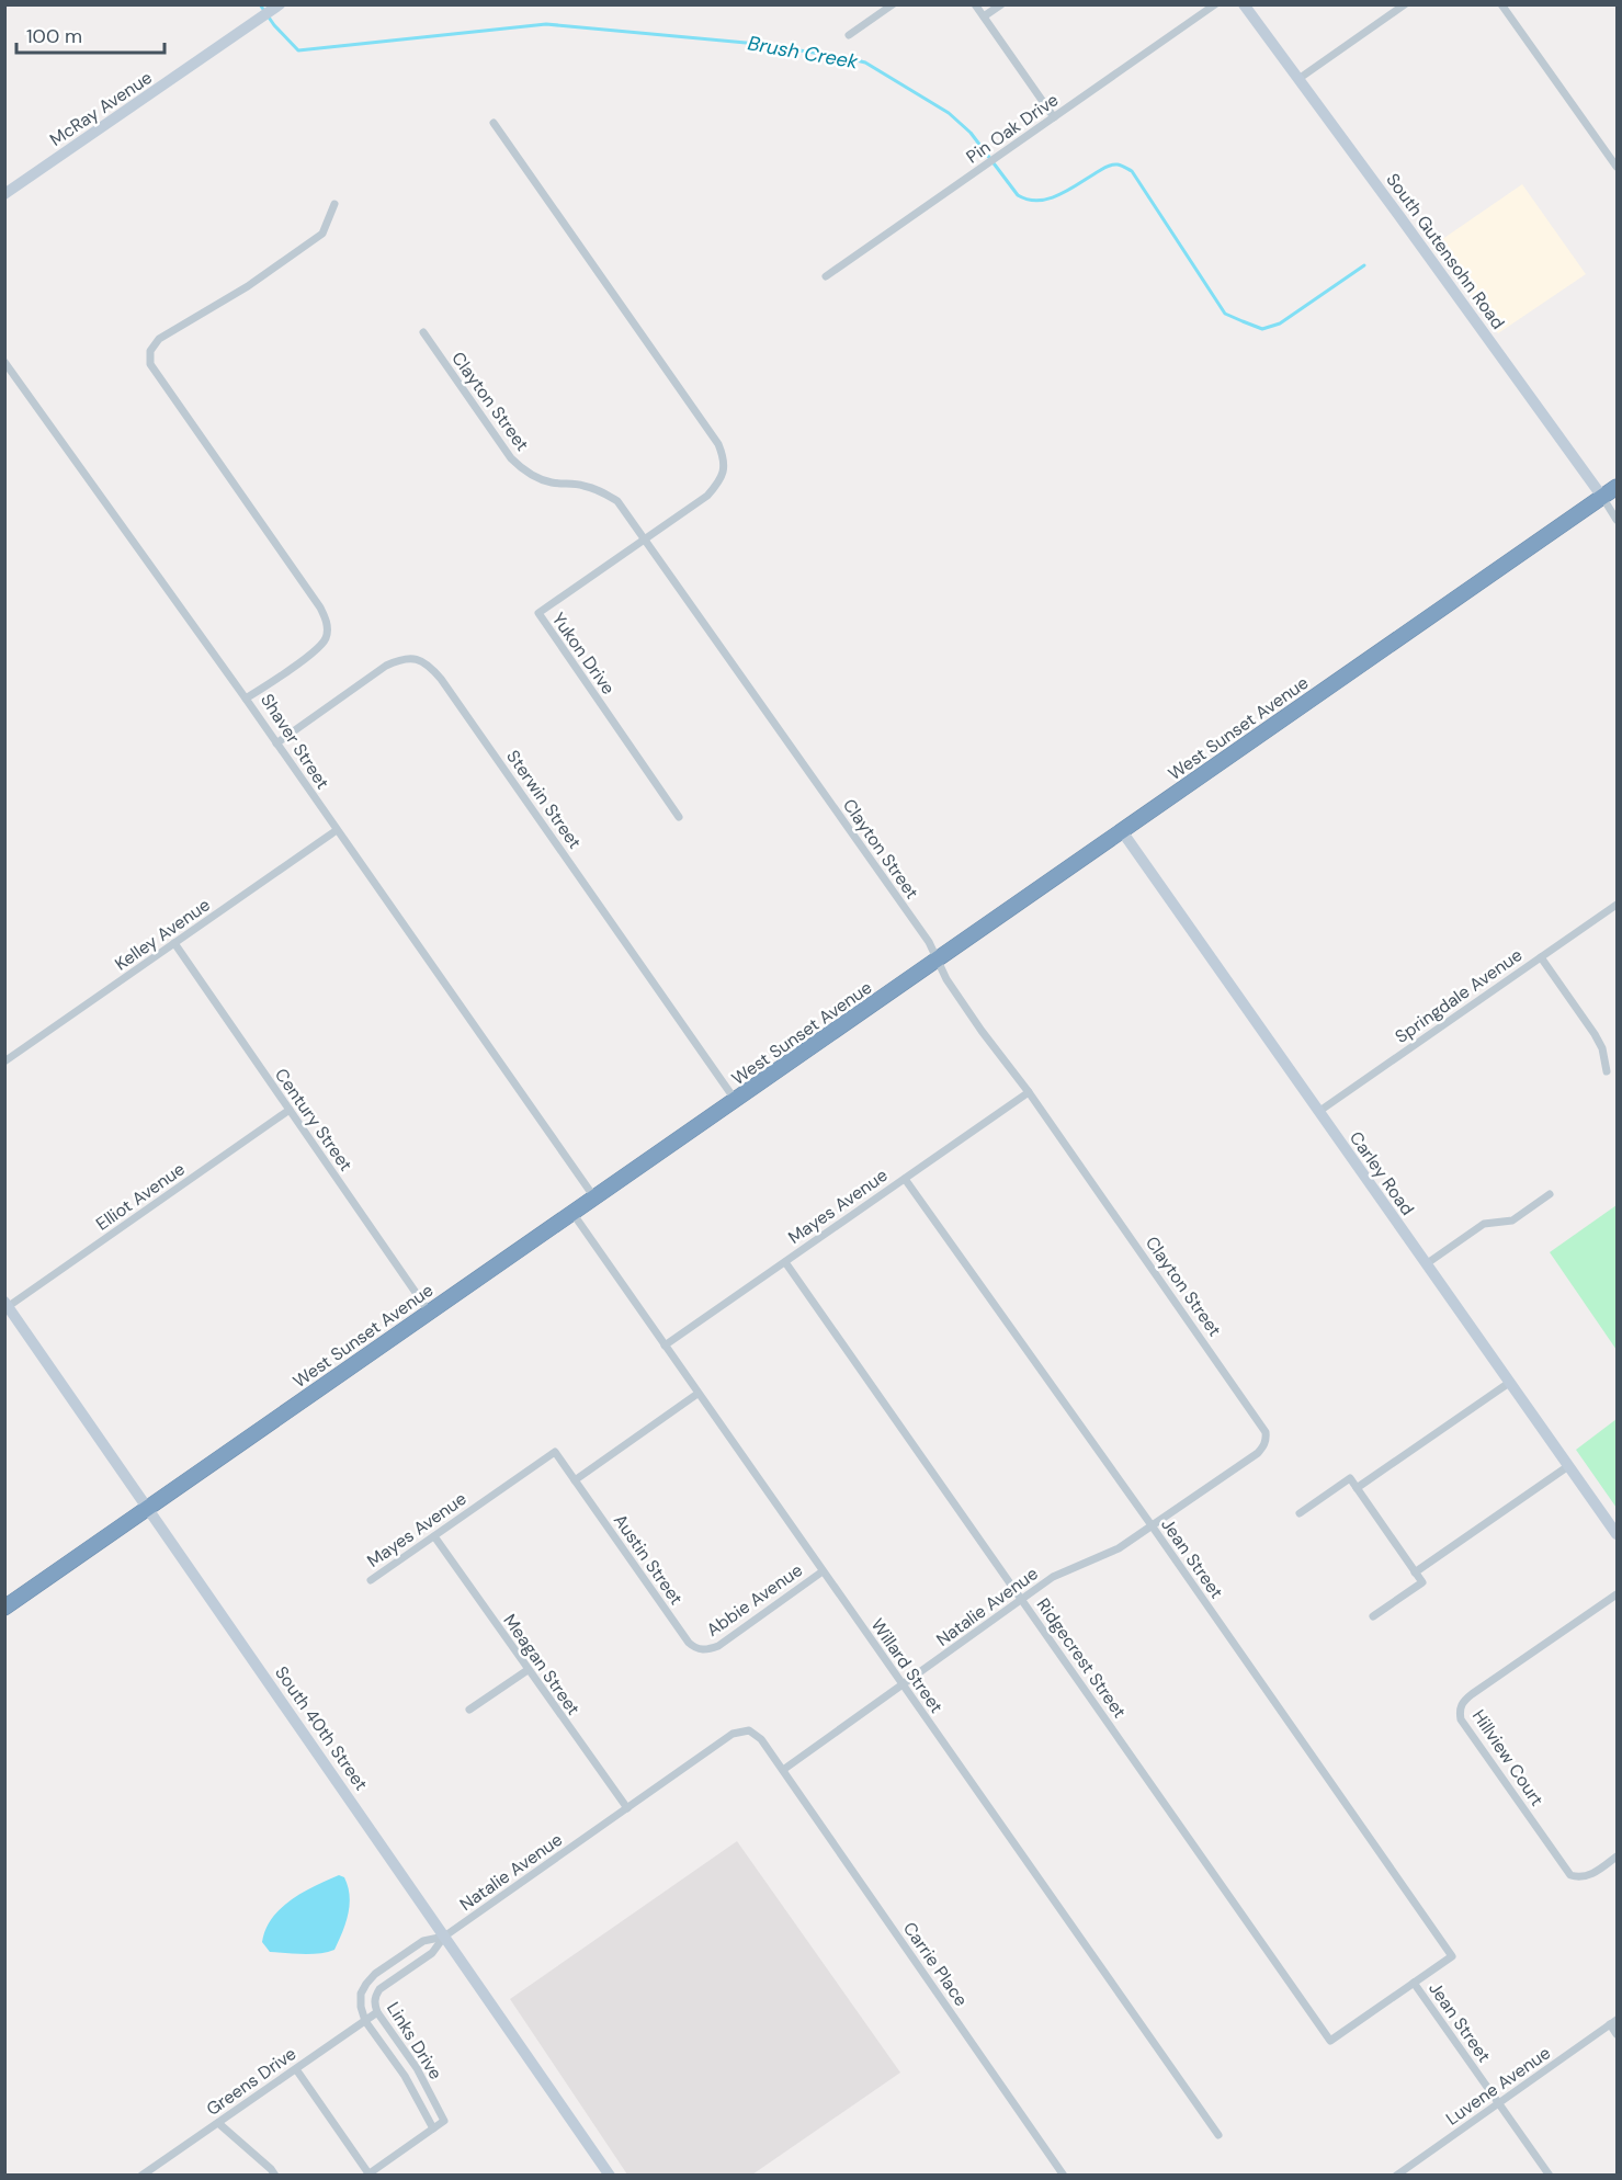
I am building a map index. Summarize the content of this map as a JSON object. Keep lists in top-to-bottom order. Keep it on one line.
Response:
{"streets":{"highway":["West Sunset Avenue"],"street":["McRay Avenue","Pin Oak Drive","South Gutensohn Road","Clayton Street","Yukon Drive","Shaver Street","Sterwin Street","Kelley Avenue","Springdale Avenue","Century Street","Carley Road","Elliot Avenue","Mayes Avenue","Jean Street","Austin Street","Abbie Avenue","Natalie Avenue","Ridgecrest Street","Meagan Street","Willard Street","South 40th Street","Hillview Court","Carrie Place","Links Drive","Greens Drive","Luvene Avenue"]},"crossings":[["South Gutensohn Road","West Sunset Avenue"],["Clayton Street","Yukon Drive"],["Clayton Street","West Sunset Avenue"],["Clayton Street","Mayes Avenue"],["Clayton Street","Natalie Avenue"],["West Sunset Avenue","Shaver Street"],["West Sunset Avenue","Sterwin Street"],["West Sunset Avenue","Century Street"],["West Sunset Avenue","Carley Road"],["West Sunset Avenue","Willard Street"],["West Sunset Avenue","South 40th Street"],["Shaver Street","Sterwin Street"],["Shaver Street","Kelley Avenue"],["Kelley Avenue","Century Street"],["Springdale Avenue","Carley Road"],["Century Street","Elliot Avenue"],["Elliot Avenue","South 40th Street"],["Mayes Avenue","Jean Street"],["Mayes Avenue","Austin Street"],["Mayes Avenue","Ridgecrest Street"],["Mayes Avenue","Meagan Street"],["Mayes Avenue","Willard Street"],["Jean Street","Natalie Avenue"],["Jean Street","Ridgecrest Street"],["Jean Street","Luvene Avenue"],["Austin Street","Abbie Avenue"],["Abbie Avenue","Willard Street"],["Natalie Avenue","Ridgecrest Street"],["Natalie Avenue","Meagan Street"],["Natalie Avenue","Willard Street"],["Natalie Avenue","South 40th Street"],["Natalie Avenue","Carrie Place"],["Natalie Avenue","Links Drive"],["South 40th Street","Links Drive"],["Links Drive","Greens Drive"]],"water":["Brush Creek"],"scale_bar":"100 m"}
